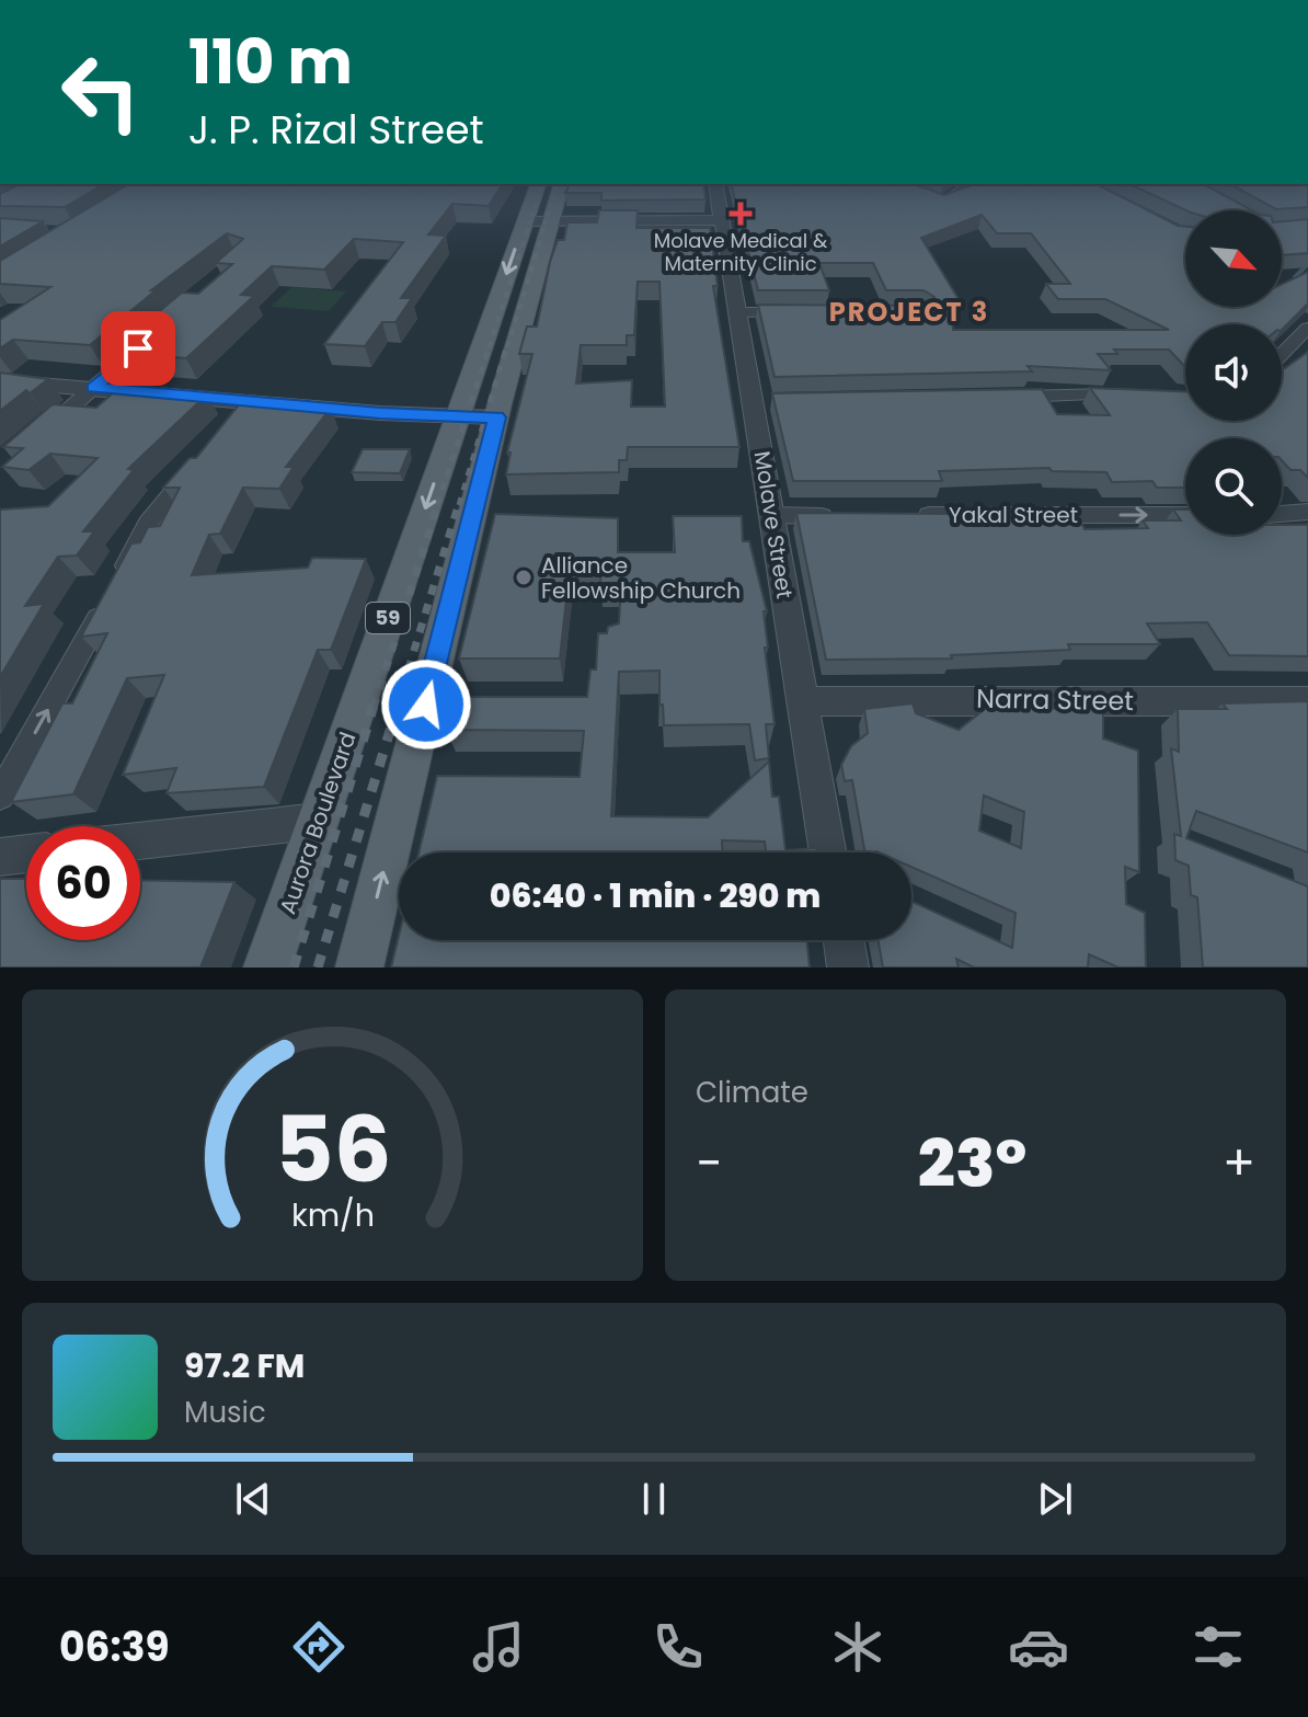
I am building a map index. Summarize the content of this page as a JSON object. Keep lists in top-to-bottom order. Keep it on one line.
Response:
{"streets":{"main road":["59","Aurora Boulevard"],"street":["Yakal Street","Molave Street","Narra Street"]},"crossings":[["Molave Street","Narra Street"]],"districts":["PROJECT 3"],"places":{"health":["Molave Medical & Maternity Clinic"],"other":["Alliance Fellowship Church"]},"north":"bottom right","page":{"turn":["110 m","J. P. Rizal Street"],"limit":"60","trip":"06:40 · 1 min · 290 m","tile":"Climate","heat":["−","23°","+"],"song":["97.2 FM","Music"],"tabs":"06:39","gauge":["56","km/h"]}}
